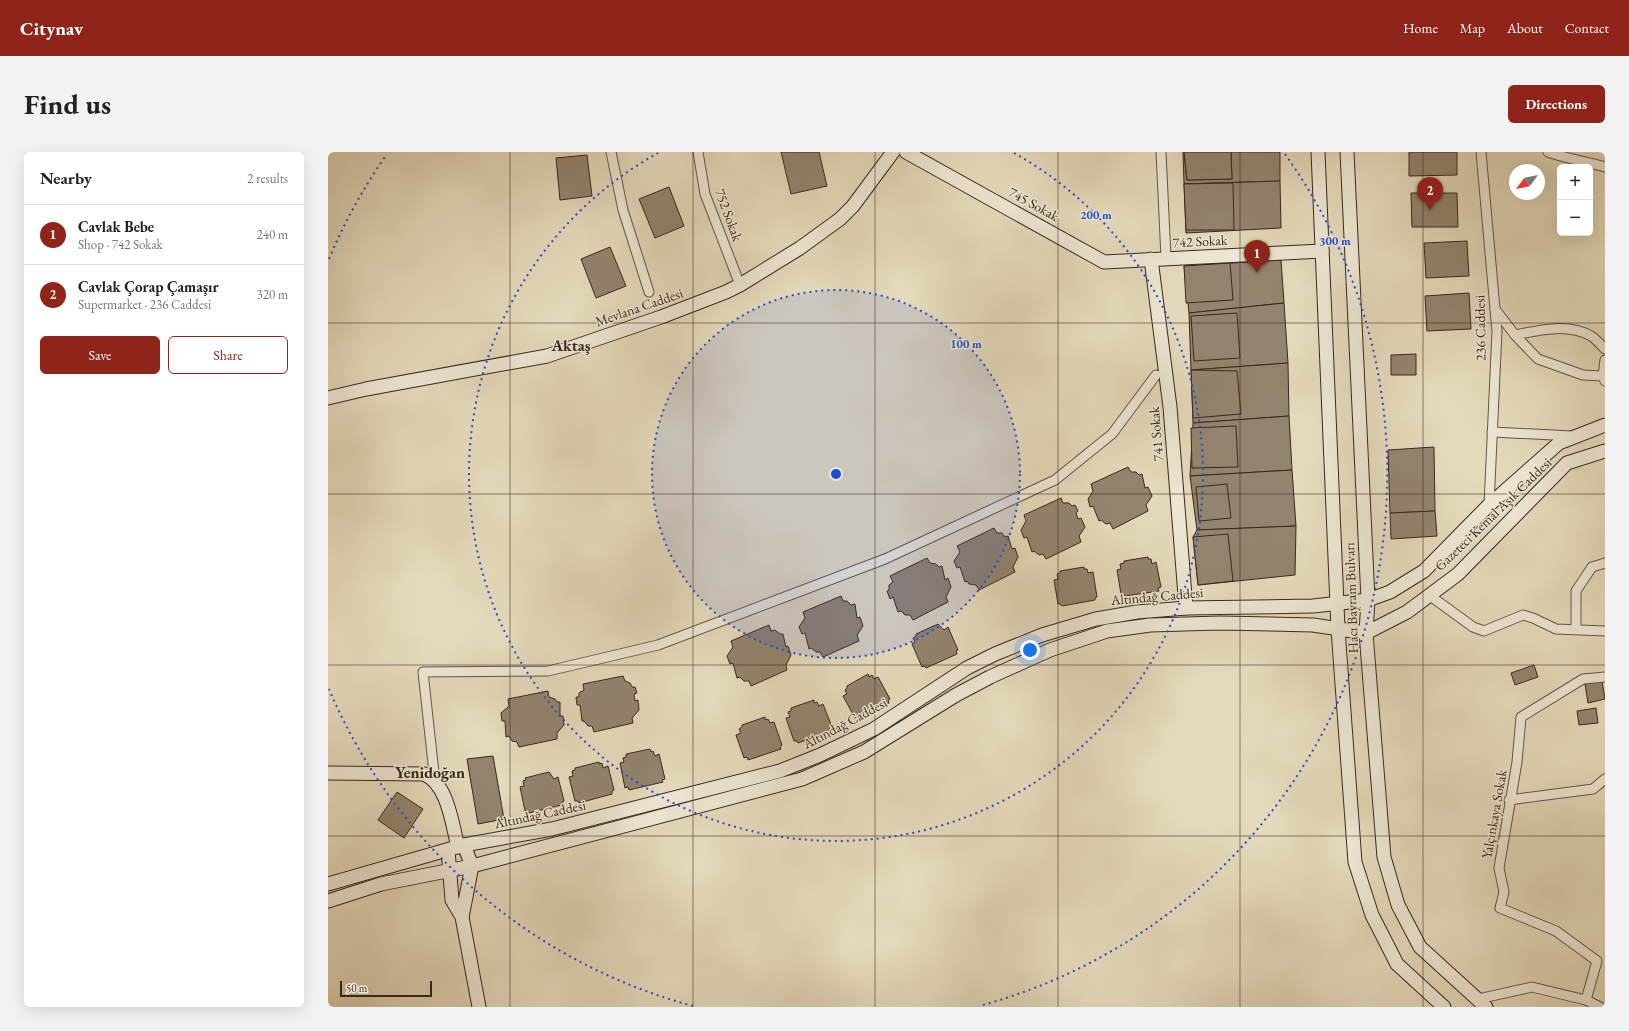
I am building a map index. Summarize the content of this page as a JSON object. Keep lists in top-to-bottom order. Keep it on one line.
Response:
{"streets":{"main road":["745 Sokak","742 Sokak","Mevlana Caddesi","741 Sokak","Gazeteci Kemal Aşık Caddesi","Altındağ Caddesi","Hacı Bayram Bulvarı"],"street":["752 Sokak","236 Caddesi","Yalçınkaya Sokak"]},"crossings":[["745 Sokak","742 Sokak"],["745 Sokak","741 Sokak"],["752 Sokak","Mevlana Caddesi"],["742 Sokak","741 Sokak"],["742 Sokak","Hacı Bayram Bulvarı"],["236 Caddesi","Gazeteci Kemal Aşık Caddesi"],["741 Sokak","Altındağ Caddesi"],["Gazeteci Kemal Aşık Caddesi","Altındağ Caddesi"],["Gazeteci Kemal Aşık Caddesi","Hacı Bayram Bulvarı"],["Altındağ Caddesi","Hacı Bayram Bulvarı"]],"districts":["Aktaş","Yenidoğan"],"scale_bar":"50 m","north":"bottom left","page":{"header":"Citynav","nav":["Home","Map","About","Contact"],"buttons":["Directions",["Save","Share"]],"title":"Find us","heading":["Nearby","2 results"],"map_buttons":["+","−"],"pins":["2","1"],"list":[{"mark":"1","name":"Cavlak Bebe","note":"Shop · 742 Sokak","value":"240 m"},{"mark":"2","name":"Cavlak Çorap Çamaşır","note":"Supermarket · 236 Caddesi","value":"320 m"}],"scale":"50 m"},"rings":["200 m","300 m","100 m"]}
